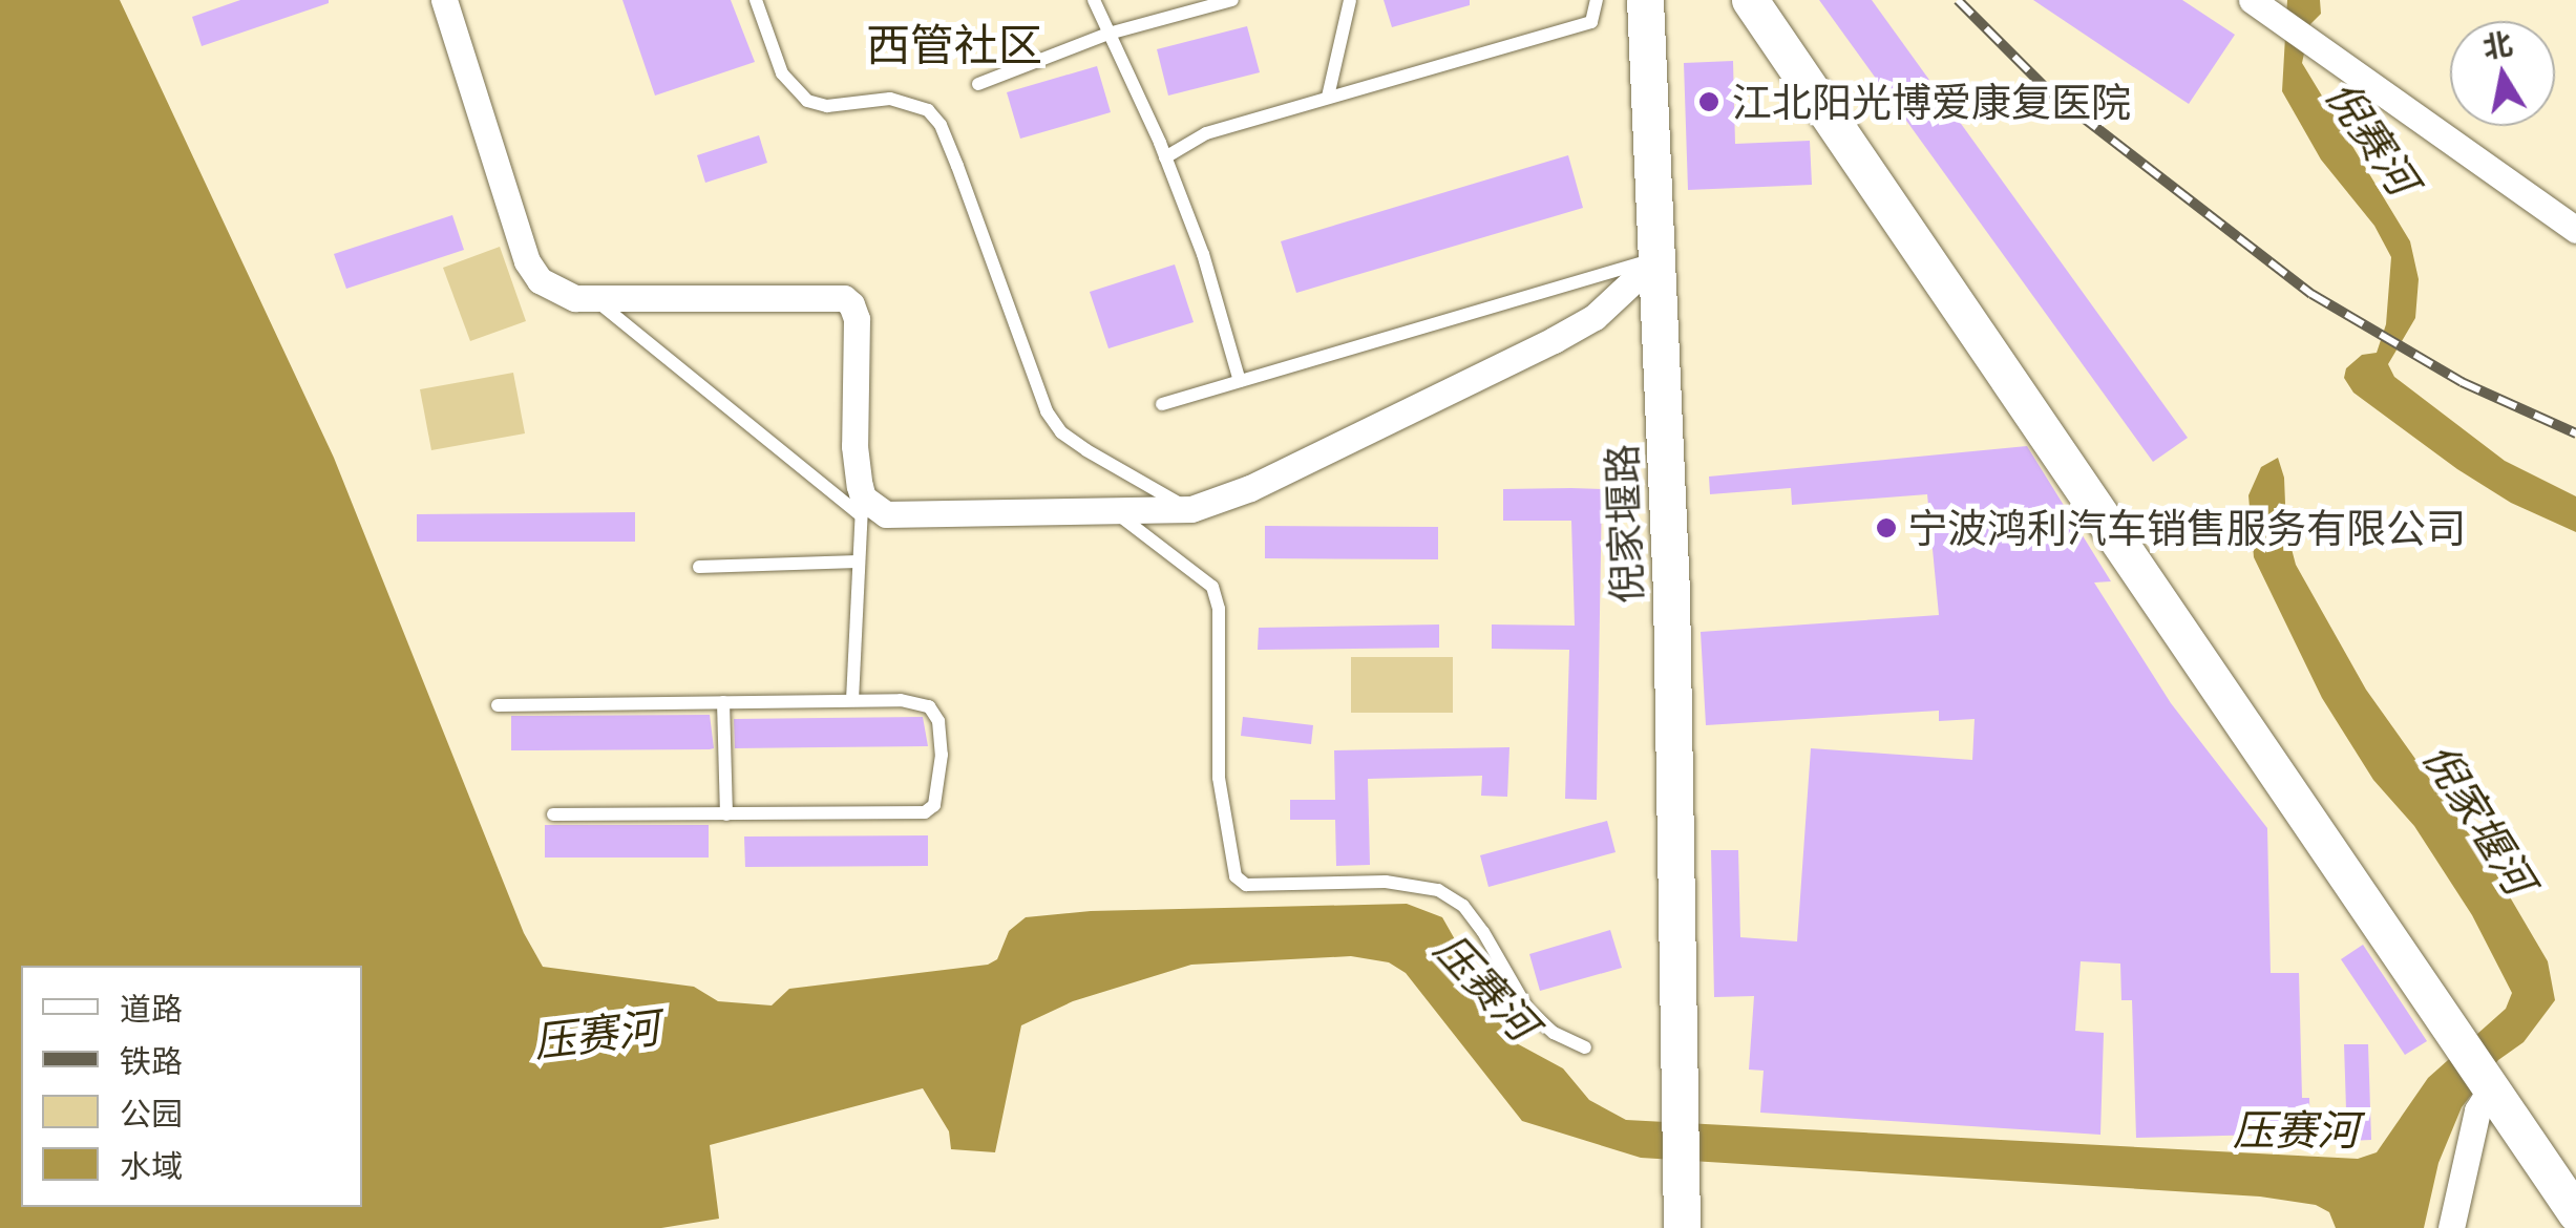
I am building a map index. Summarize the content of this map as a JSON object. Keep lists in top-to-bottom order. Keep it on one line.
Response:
{"streets":{"street":["倪家堰路"]},"districts":["西管社区"],"water":["倪赛河","倪家堰河","压赛河"],"places":["江北阳光博爱康复医院","宁波鸿利汽车销售服务有限公司"],"legend":["道路","铁路","公园","水域"],"north":"top"}
